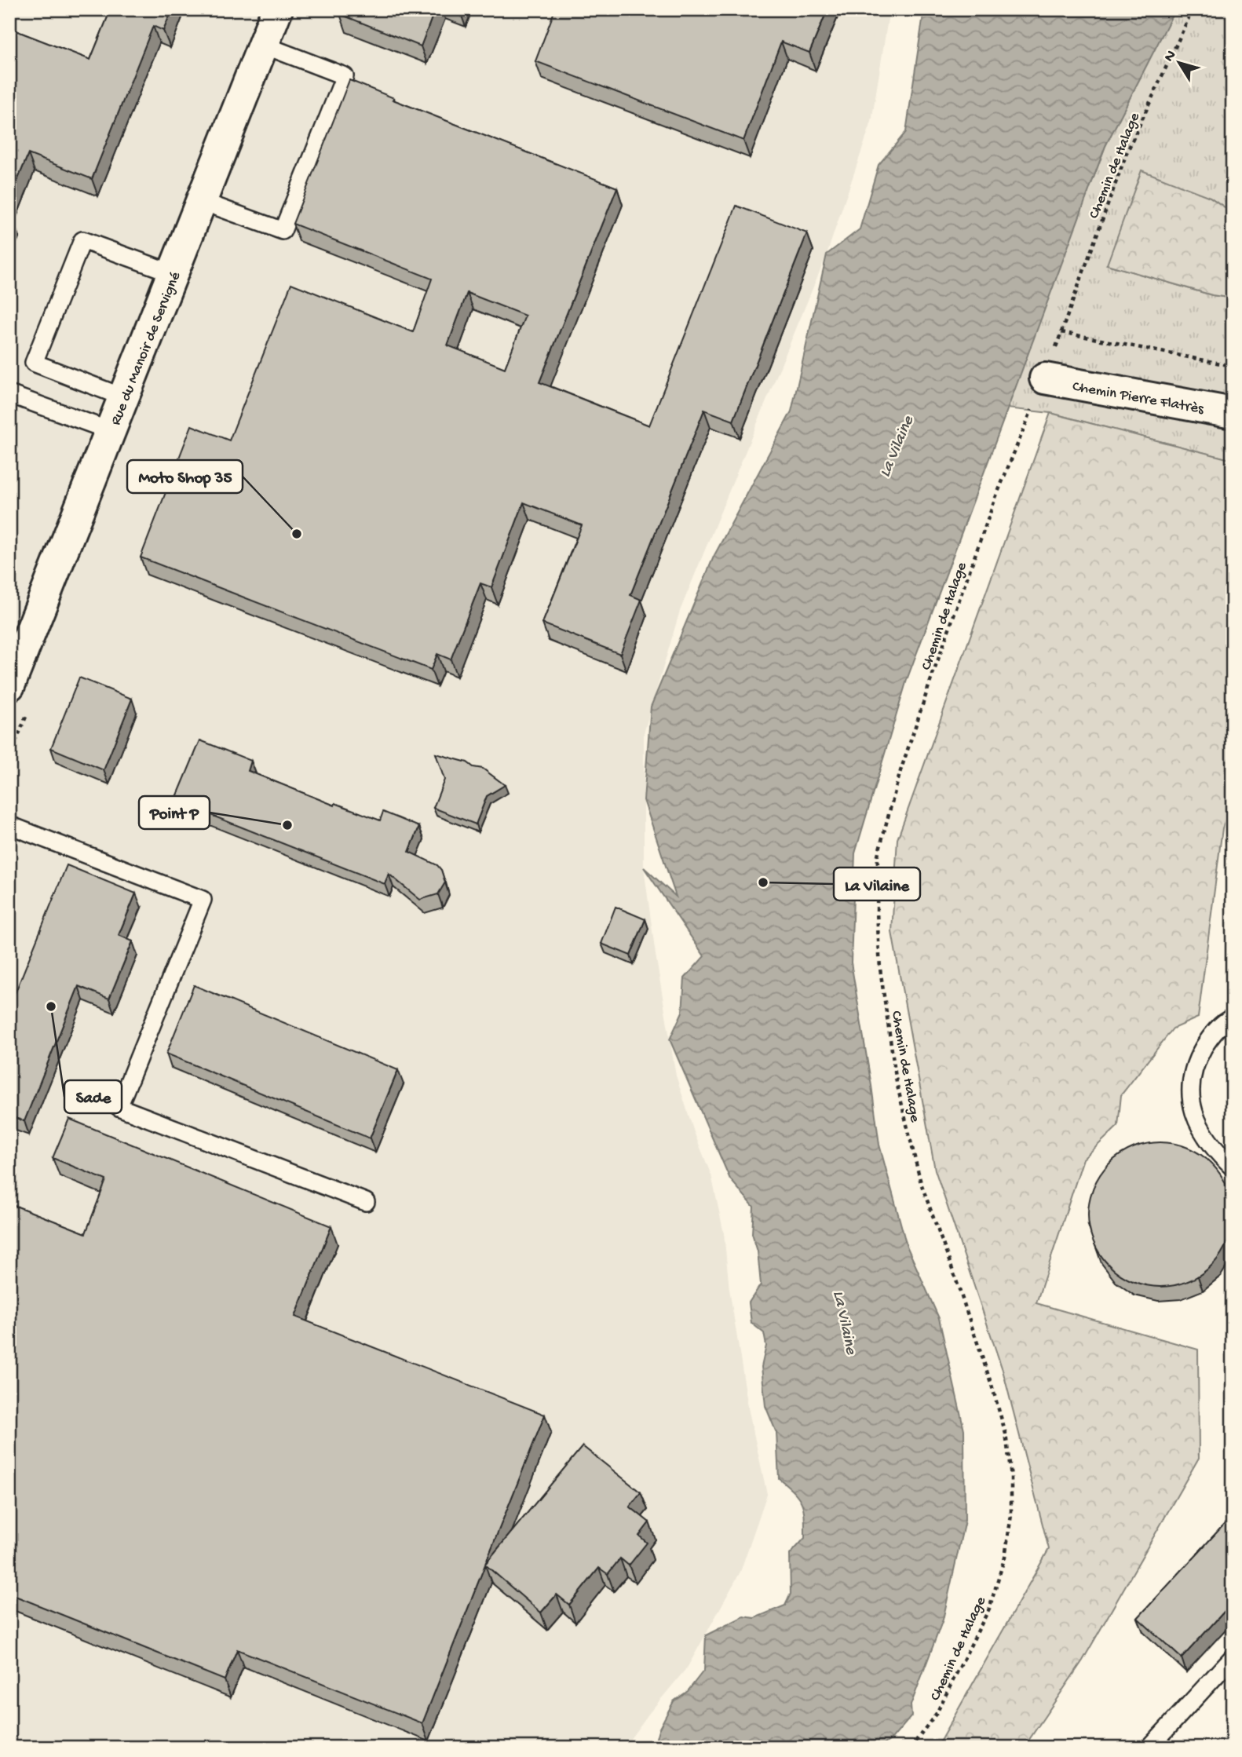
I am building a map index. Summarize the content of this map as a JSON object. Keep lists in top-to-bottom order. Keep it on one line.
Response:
{"streets":{"street":["Rue du Manoir de Servigné","Chemin Pierre Flatrès"],"path":["Chemin de Halage"]},"crossings":[["Chemin de Halage","Chemin Pierre Flatrès"]],"water":["La Vilaine"],"places":["Moto Shop 35","Point P","La Vilaine","Sade"],"north":"top left"}
